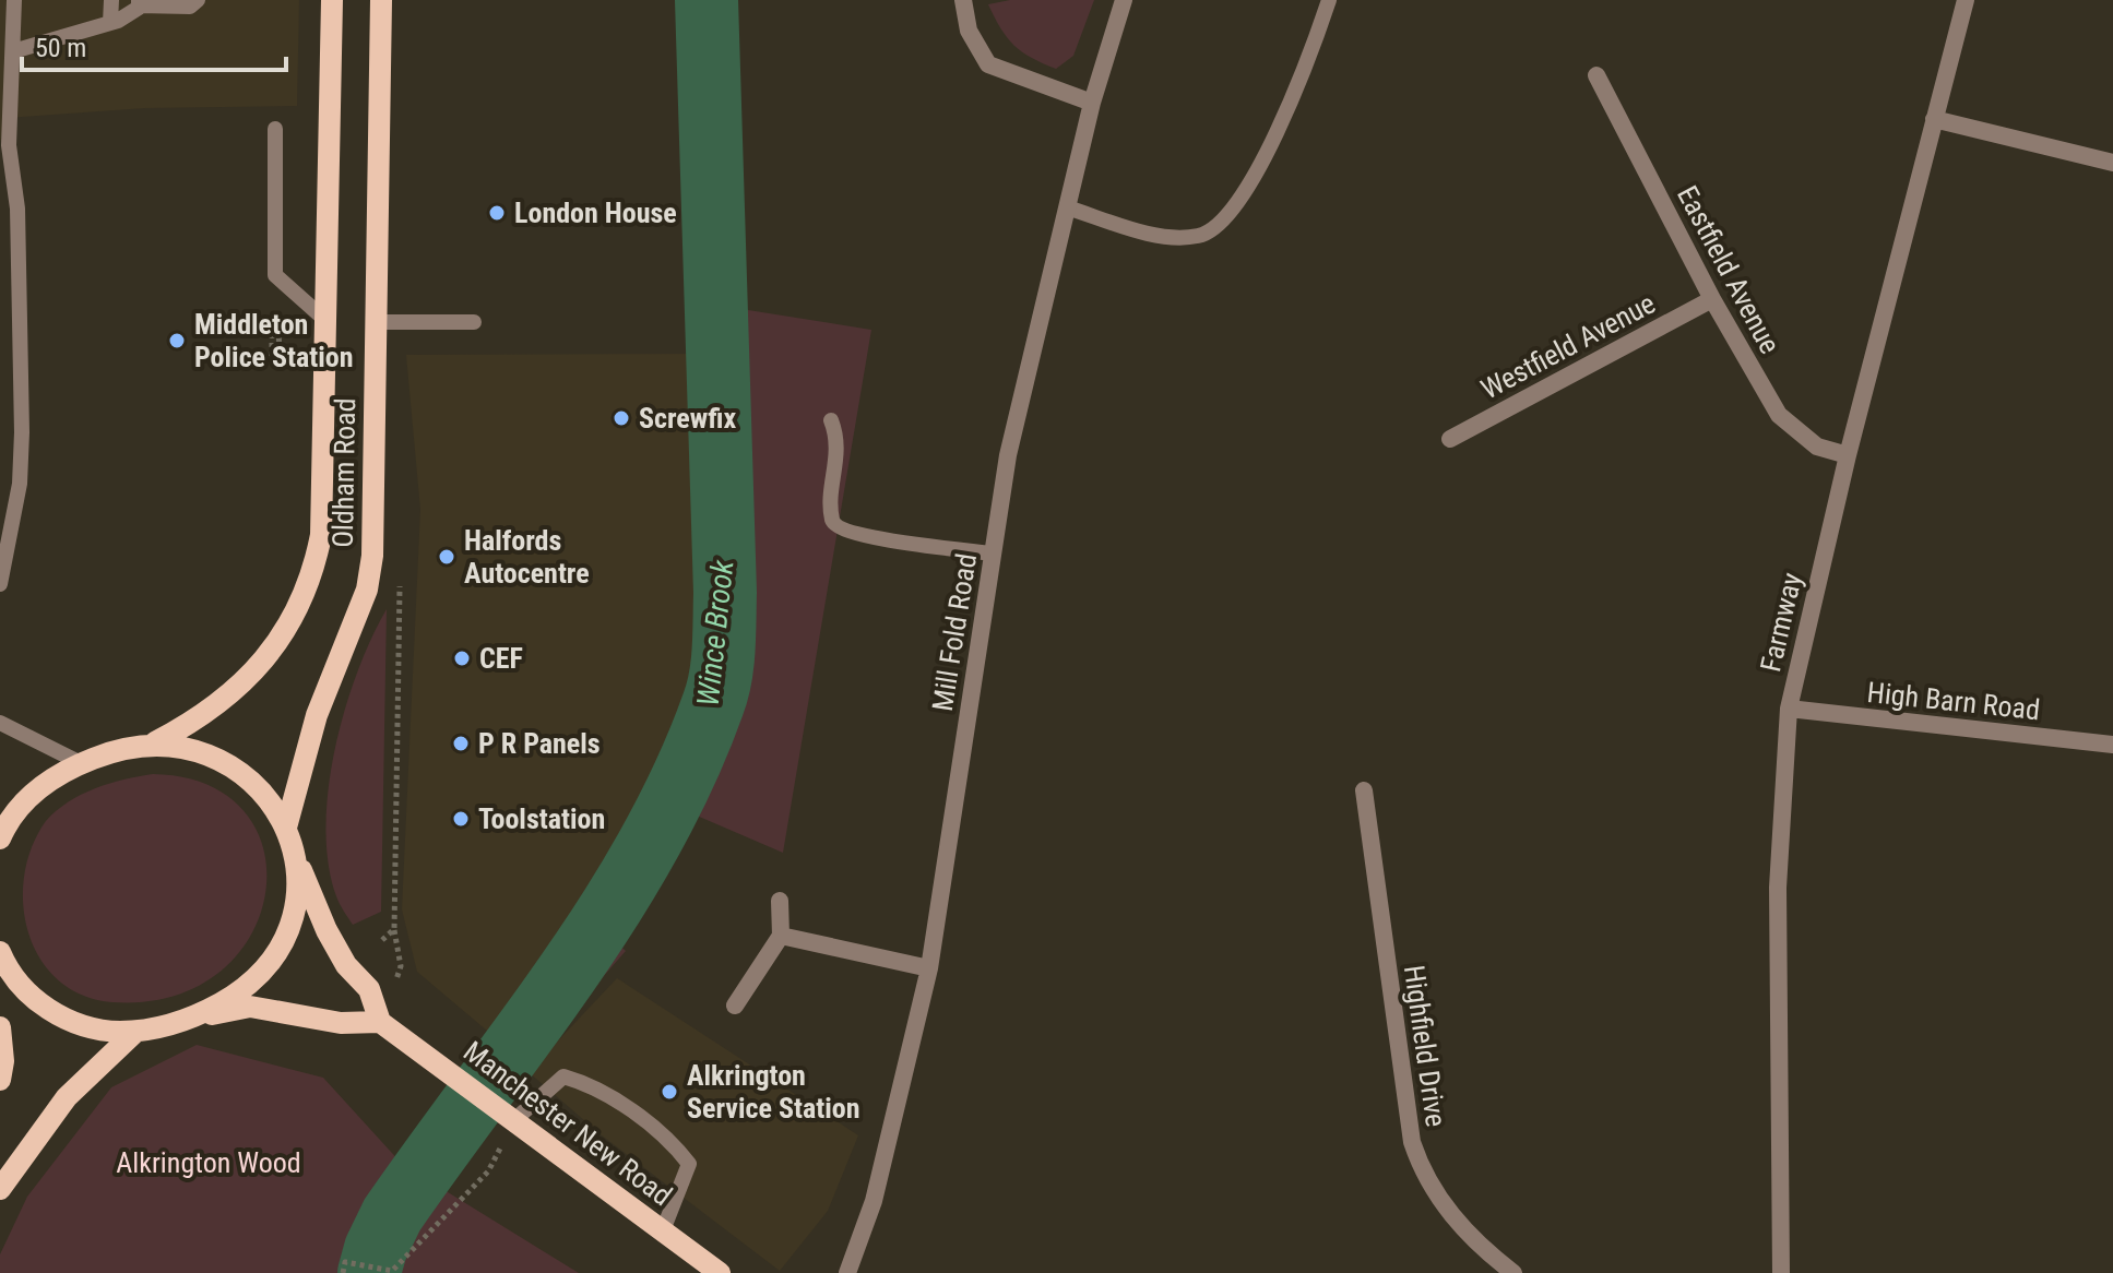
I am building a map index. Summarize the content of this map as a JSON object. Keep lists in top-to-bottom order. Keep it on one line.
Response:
{"streets":{"main road":["Oldham Road","Manchester New Road"],"street":["Eastfield Avenue","Westfield Avenue","Farmway","Mill Fold Road","High Barn Road","Highfield Drive"]},"crossings":[["Eastfield Avenue","Westfield Avenue"],["Eastfield Avenue","Farmway"],["Farmway","High Barn Road"]],"water":["Wince Brook"],"parks":["Alkrington Wood"],"places":["London House","Middleton Police Station","Screwfix","Halfords Autocentre","CEF","P R Panels","Toolstation","Alkrington Service Station"],"scale_bar":"50 m"}
